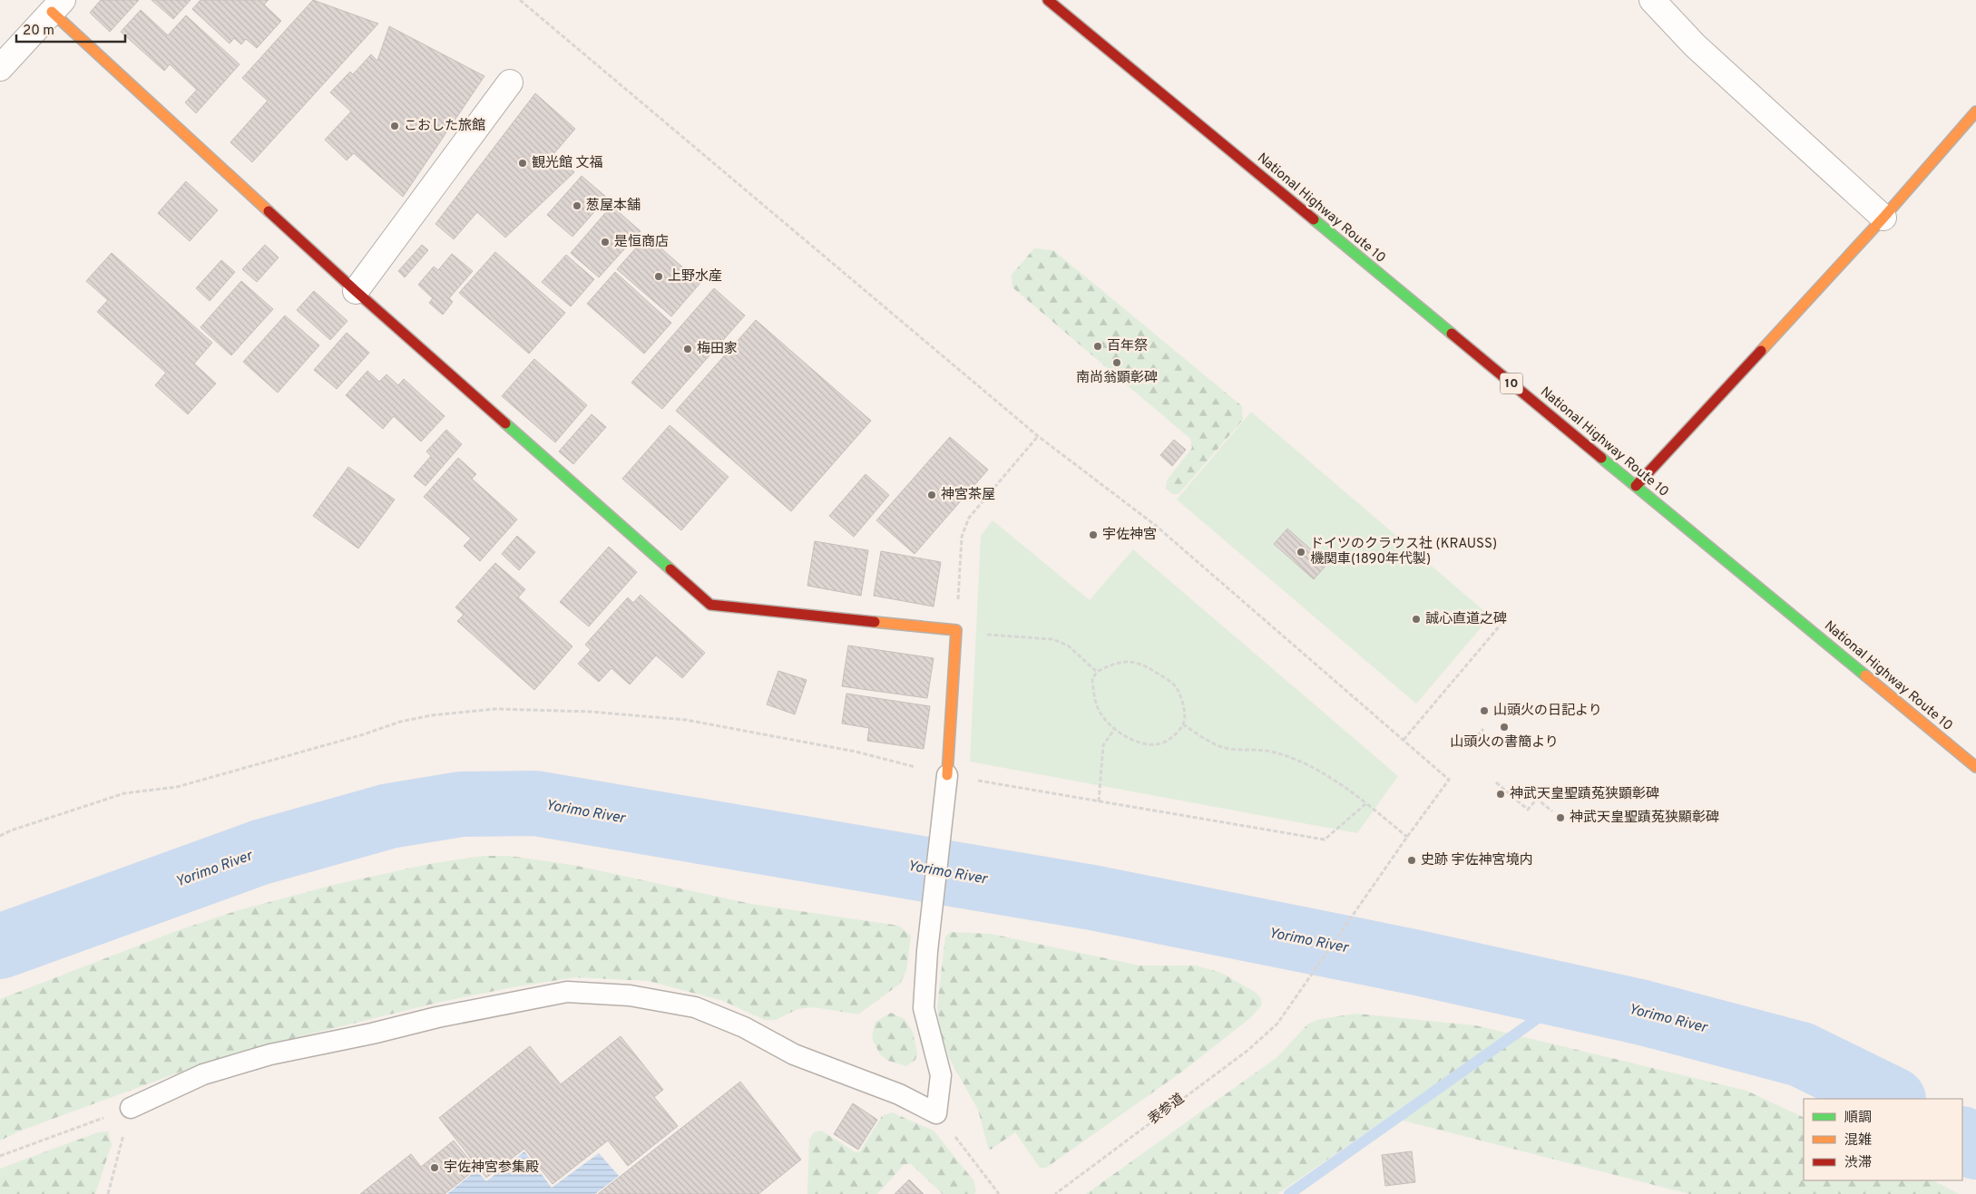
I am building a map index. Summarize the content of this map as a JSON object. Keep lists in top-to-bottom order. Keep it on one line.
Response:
{"streets":{"main road":["National Highway Route 10","10"],"path":["表参道"]},"water":["Yorimo River"],"places":["こおした旅館","観光館 文福","葱屋本舗","是恒商店","上野水産","百年祭","梅田家","南尚翁顕彰碑","神宮茶屋","宇佐神宮","ドイツのクラウス社 (KRAUSS) 機関車(1890年代製)","誠心直道之碑","山頭火の日記より","山頭火の書簡より","神武天皇聖蹟菟狭顕彰碑","神武天皇聖蹟菟狭顯彰碑","史跡 宇佐神宮境内","宇佐神宮参集殿"],"legend":["順調","混雑","渋滞"],"scale_bar":"20 m"}
